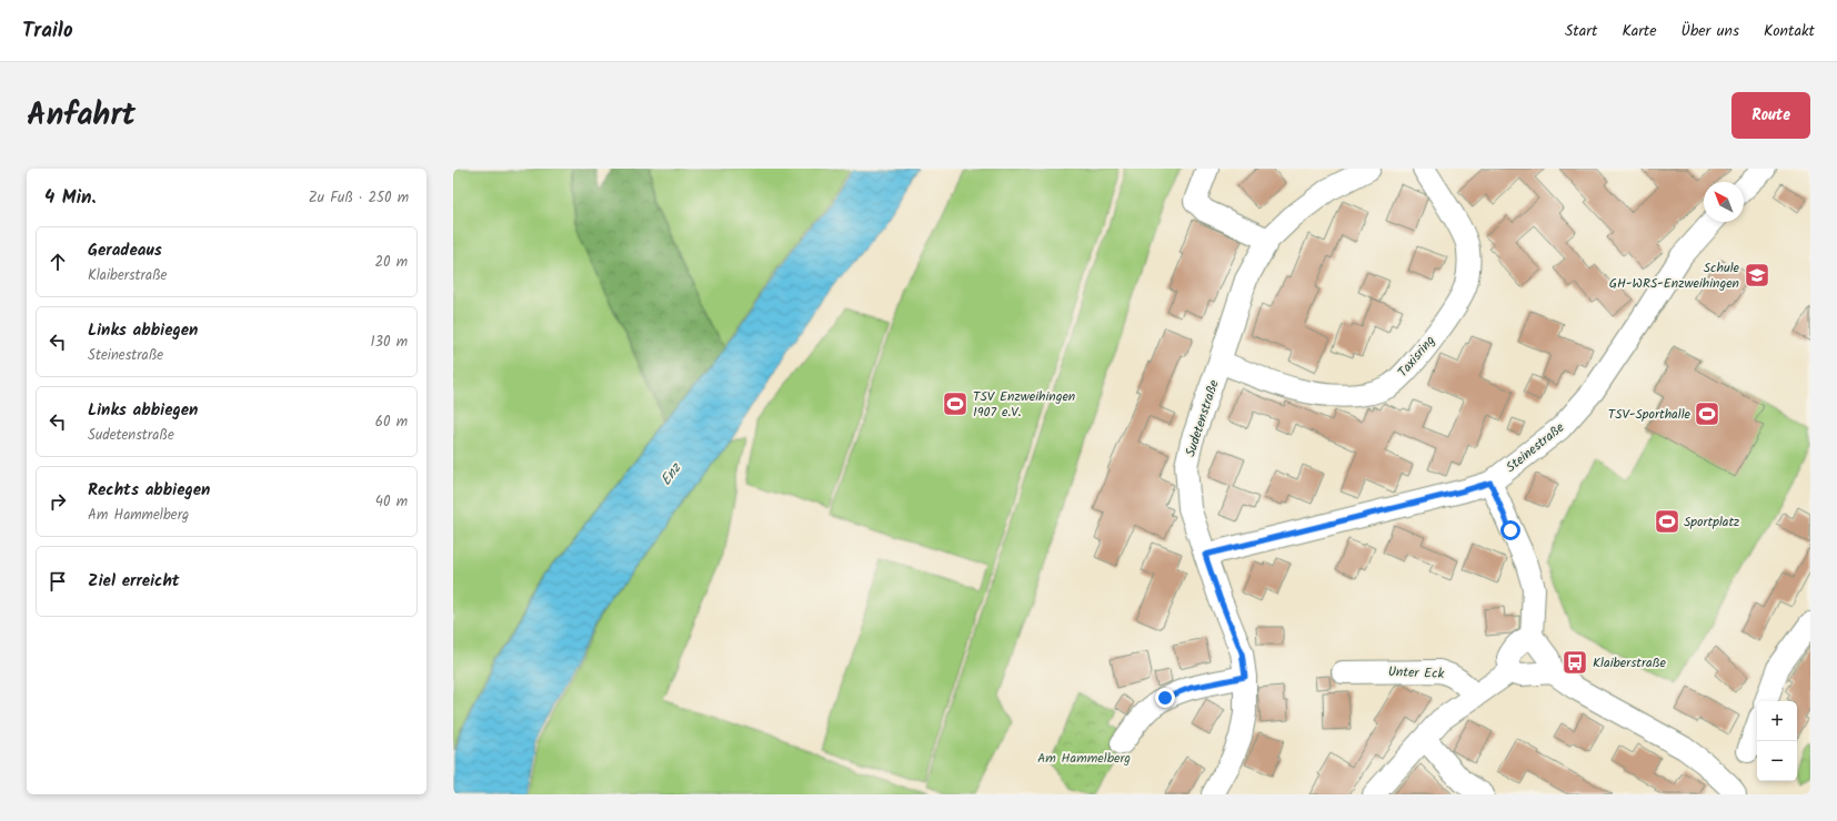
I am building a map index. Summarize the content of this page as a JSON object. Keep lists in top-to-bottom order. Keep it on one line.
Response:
{"streets":{"street":["Taxisring","Sudetenstraße","Steinestraße","Unter Eck"]},"crossings":[["Taxisring","Sudetenstraße"],["Sudetenstraße","Steinestraße"]],"water":["Enz"],"parks":["Am Hammelberg"],"places":{"school or university":["Schule GH-WRS-Enzweihingen"],"sports":["TSV Enzweihingen 1907 e.V.","TSV-Sporthalle","Sportplatz"],"bus stop":["Klaiberstraße"]},"north":"top left","page":{"header":"Trailo","nav":["Start","Karte","Über uns","Kontakt"],"title":"Anfahrt","buttons":"Route","heading":["4 Min.","Zu Fuß · 250 m"],"list":[["Geradeaus","Klaiberstraße","20 m"],["Links abbiegen","Steinestraße","130 m"],["Links abbiegen","Sudetenstraße","60 m"],["Rechts abbiegen","Am Hammelberg","40 m"],"Ziel erreicht"],"map_buttons":["+","−"]}}
